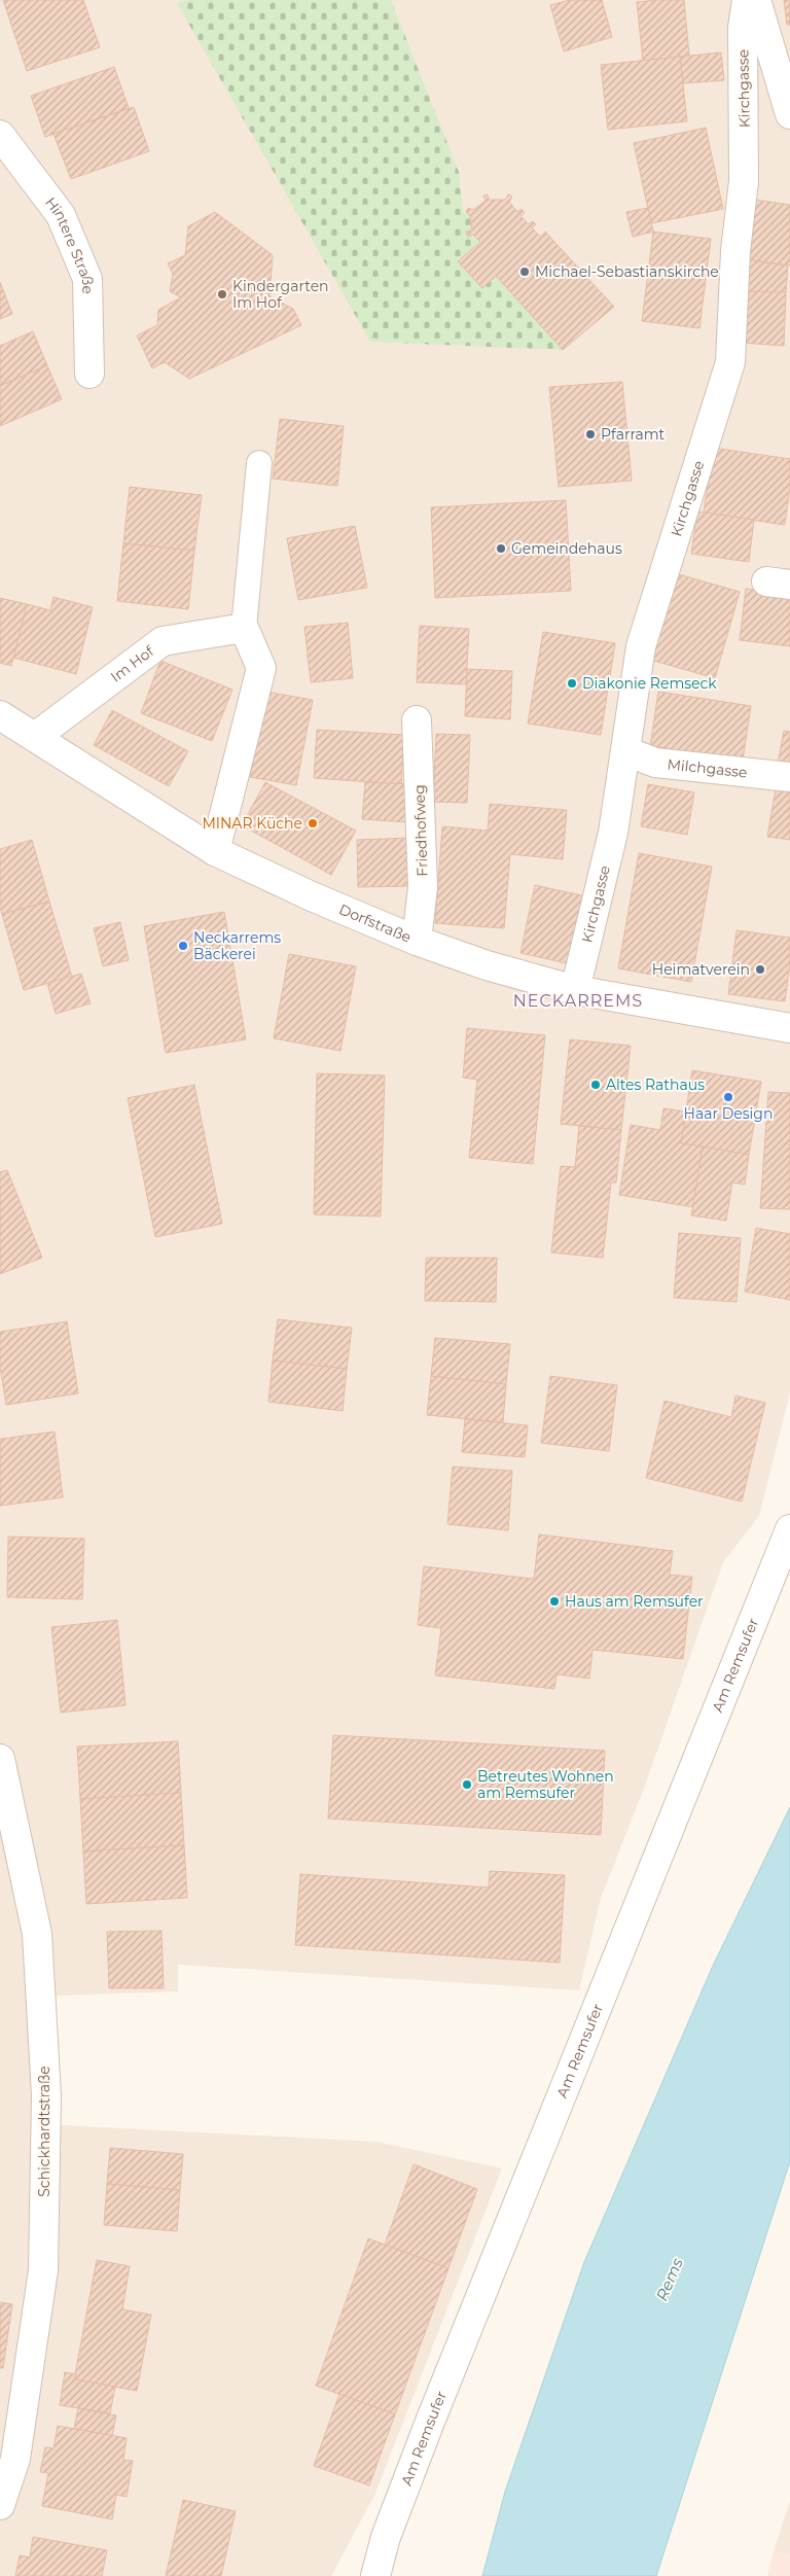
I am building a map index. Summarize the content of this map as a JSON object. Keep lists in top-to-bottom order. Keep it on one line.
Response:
{"streets":{"street":["Kirchgasse","Hintere Straße","Im Hof","Milchgasse","Friedhofweg","Dorfstraße","Am Remsufer","Schickhardtstraße"]},"crossings":[["Kirchgasse","Milchgasse"],["Kirchgasse","Dorfstraße"],["Im Hof","Dorfstraße"],["Friedhofweg","Dorfstraße"]],"districts":["NECKARREMS"],"water":["Rems"],"places":["Michael-Sebastianskirche","Kindergarten Im Hof","Pfarramt","Gemeindehaus","Diakonie Remseck","MINAR Küche","Neckarrems Bäckerei","Heimatverein","Altes Rathaus","Haar Design","Haus am Remsufer","Betreutes Wohnen am Remsufer"]}
